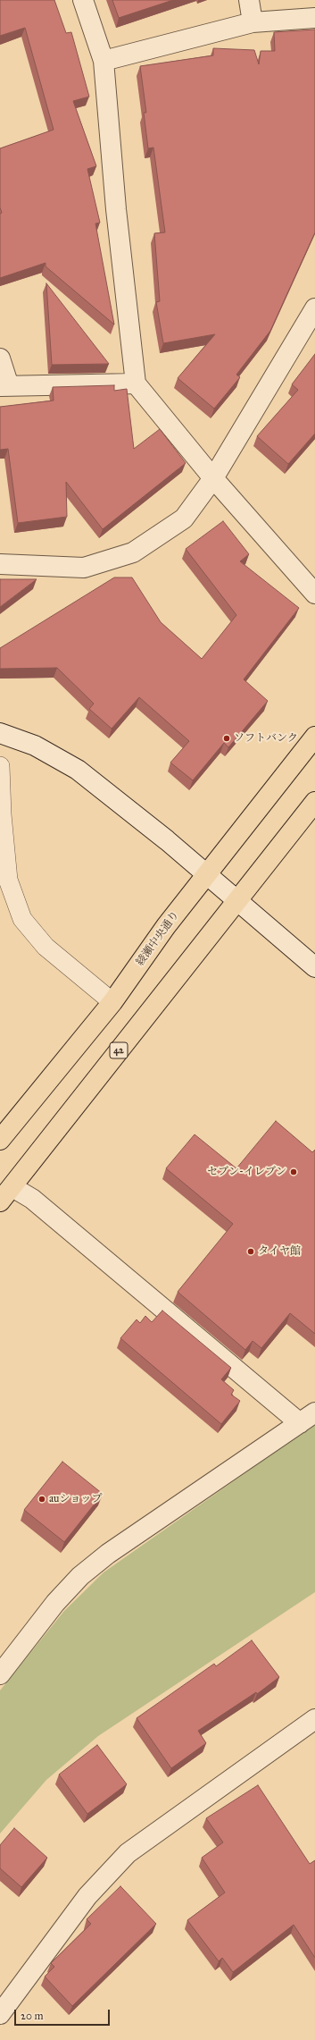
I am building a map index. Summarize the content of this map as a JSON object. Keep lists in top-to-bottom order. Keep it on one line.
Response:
{"streets":{"main road":["綾瀬中央通り","42"]},"places":["ソフトバンク","セブン-イレブン","タイヤ館","auショップ"],"scale_bar":"20 m"}
